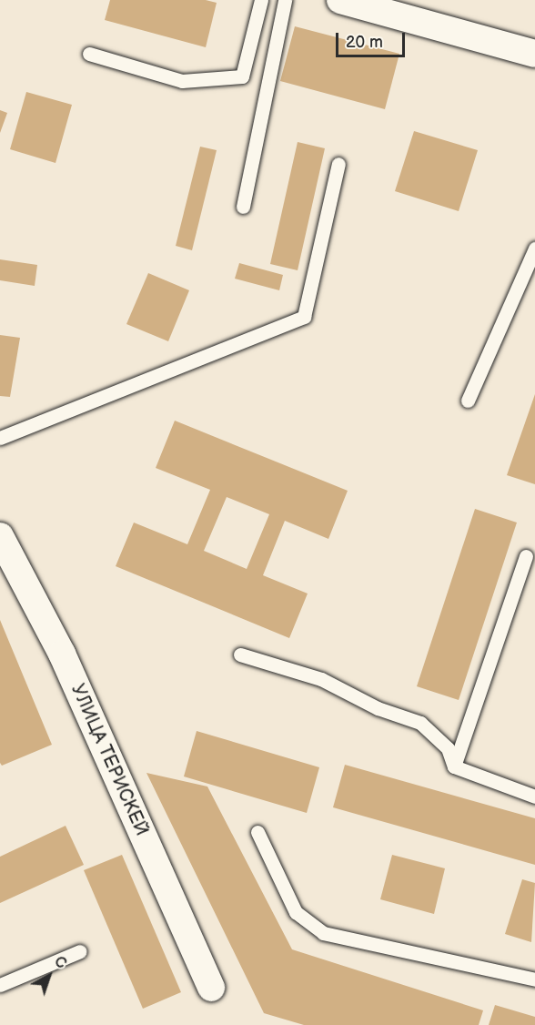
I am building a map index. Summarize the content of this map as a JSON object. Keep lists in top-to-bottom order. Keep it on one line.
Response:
{"streets":{"street":["УЛИЦА ТЕРИСКЕЙ"]},"scale_bar":"20 m","north":"top right"}
